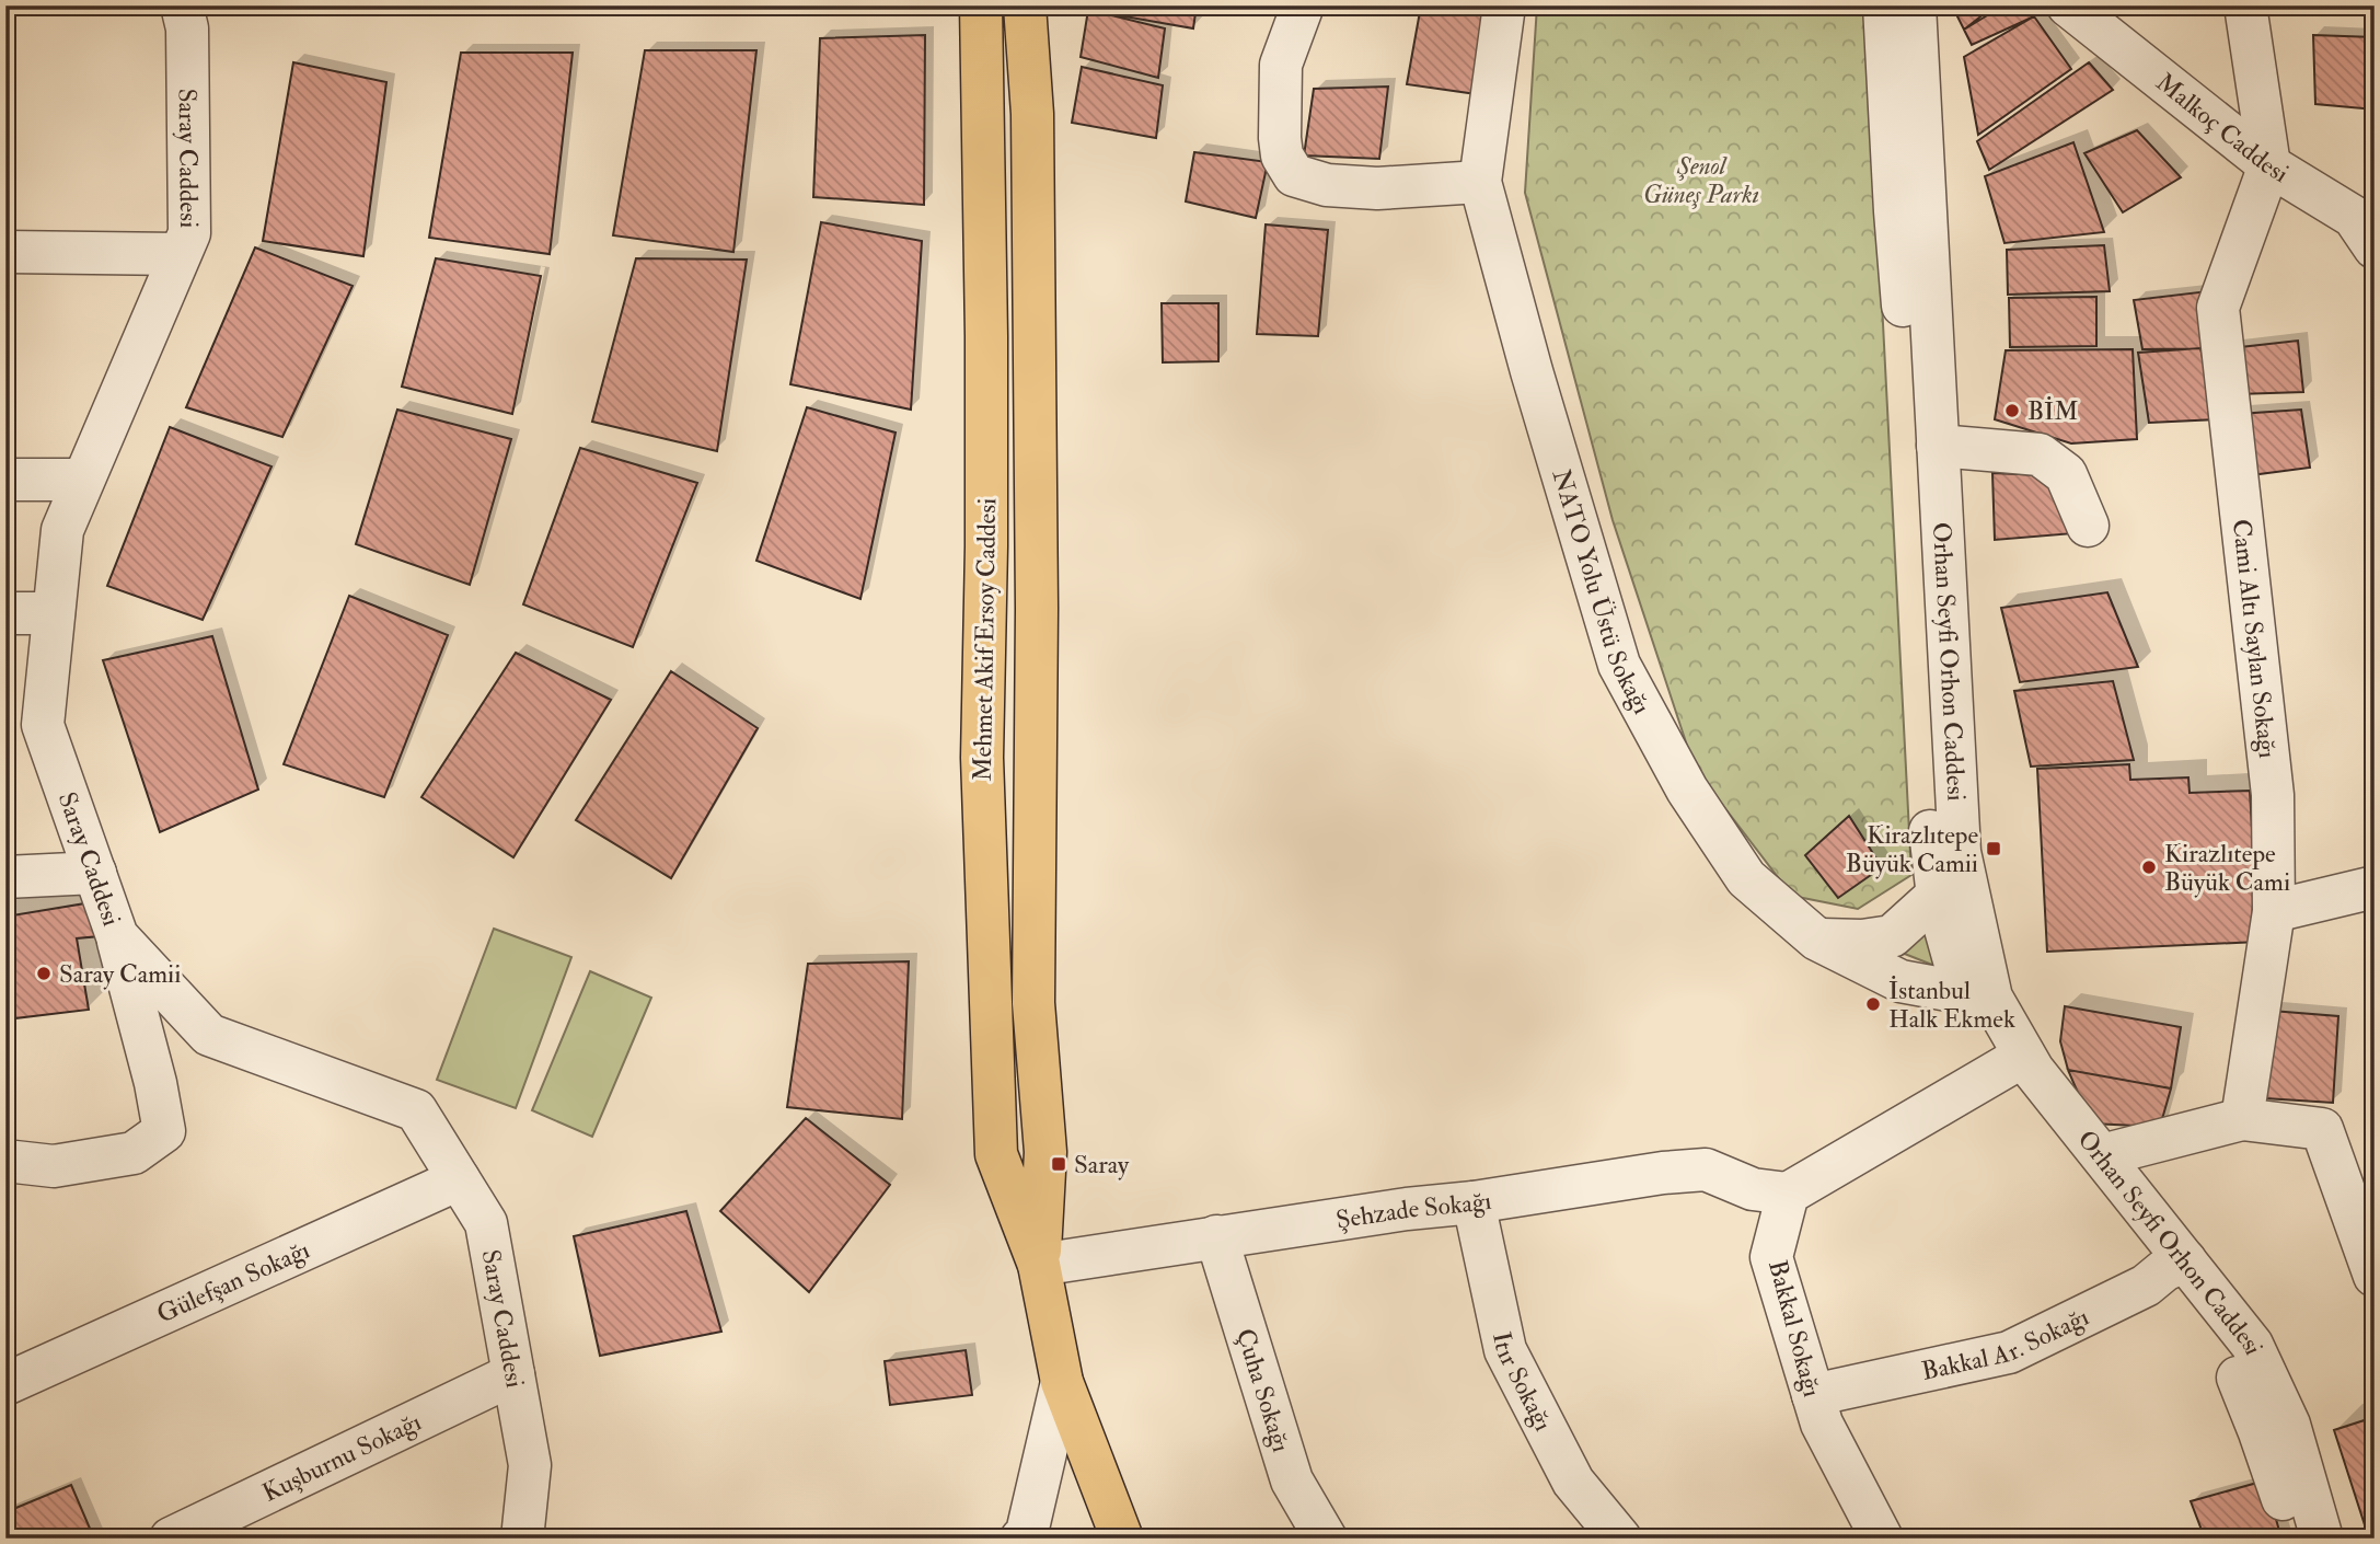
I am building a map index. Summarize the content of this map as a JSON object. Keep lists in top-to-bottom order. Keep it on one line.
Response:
{"streets":{"main road":["Mehmet Akif Ersoy Caddesi"],"street":["Malkoç Caddesi","Saray Caddesi","NATO Yolu Üstü Sokağı","Cami Altı Saylan Sokağı","Orhan Seyfi Orhon Caddesi","Şehzade Sokağı","Gülefşan Sokağı","Bakkal Sokağı","Bakkal Ar. Sokağı","Itır Sokağı","Çuha Sokağı","Kuşburnu Sokağı"]},"crossings":[["Malkoç Caddesi","Cami Altı Saylan Sokağı"],["Saray Caddesi","Gülefşan Sokağı"],["Saray Caddesi","Kuşburnu Sokağı"],["NATO Yolu Üstü Sokağı","Orhan Seyfi Orhon Caddesi"],["Mehmet Akif Ersoy Caddesi","Şehzade Sokağı"],["Orhan Seyfi Orhon Caddesi","Bakkal Ar. Sokağı"],["Şehzade Sokağı","Bakkal Sokağı"],["Şehzade Sokağı","Itır Sokağı"],["Şehzade Sokağı","Çuha Sokağı"],["Bakkal Sokağı","Bakkal Ar. Sokağı"]],"parks":["Şenol Güneş Parkı"],"places":{"other":["BİM","Kirazlıtepe Büyük Cami","Saray Camii","İstanbul Halk Ekmek"],"transit":["Kirazlıtepe Büyük Camii","Saray"]}}
